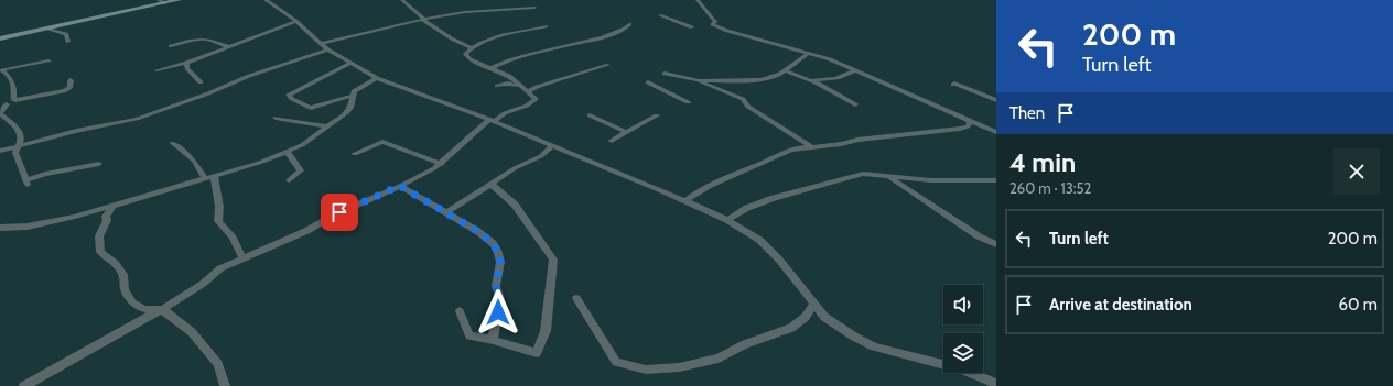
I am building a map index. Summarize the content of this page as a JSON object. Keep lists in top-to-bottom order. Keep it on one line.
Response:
{"page":{"turn":["200 m","Turn left"],"then":"Then","heading":["4 min","260 m · 13:52"],"list":[{"name":"Turn left","value":"200 m"},{"name":"Arrive at destination","value":"60 m"}]}}
